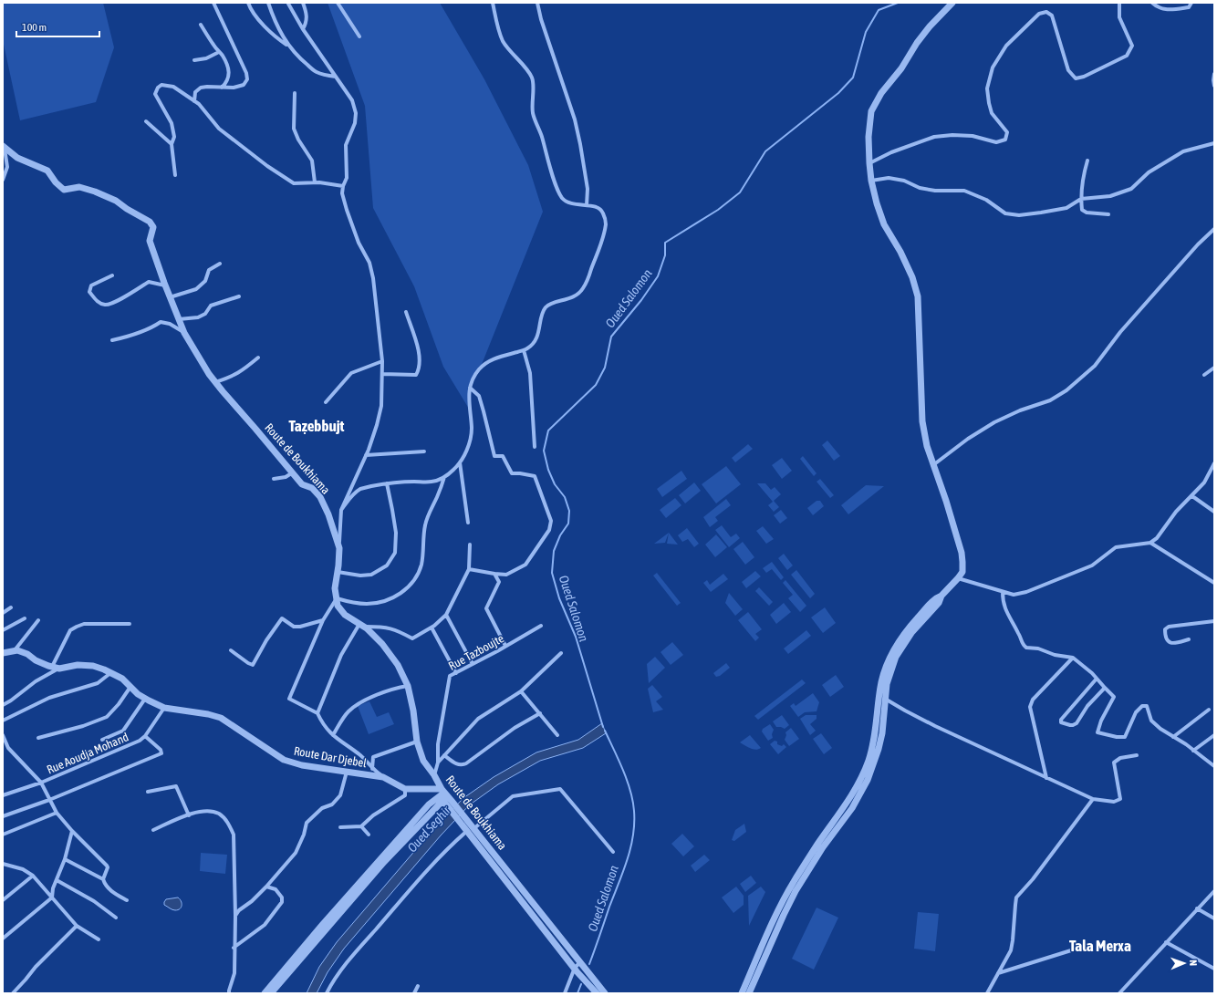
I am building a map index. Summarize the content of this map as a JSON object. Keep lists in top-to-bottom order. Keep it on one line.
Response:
{"streets":{"street":["Route de Boukhiama","Rue Tazboujte","Rue Aoudja Mohand","Route Dar Djebel"]},"crossings":[["Route de Boukhiama","Rue Tazboujte"],["Route de Boukhiama","Route Dar Djebel"],["Rue Aoudja Mohand","Route Dar Djebel"]],"districts":["Taẓebbujt","Tala Merxa"],"water":["Oued Salomon","Oued Seghir"],"scale_bar":"100 m","north":"right"}
